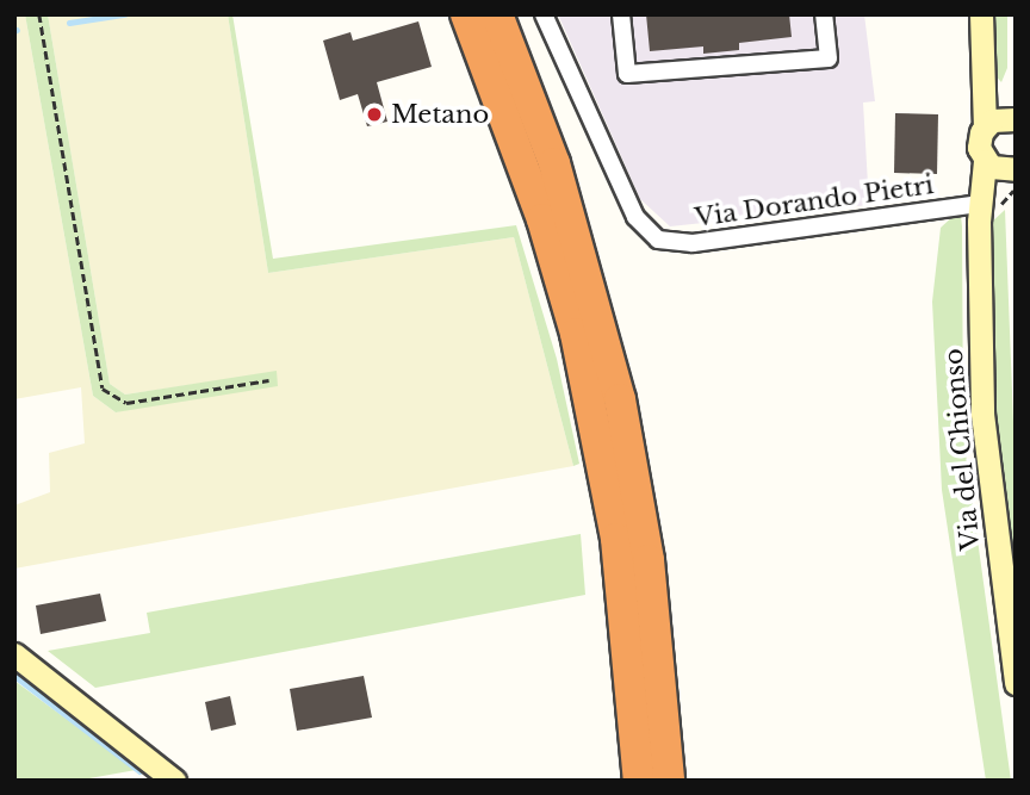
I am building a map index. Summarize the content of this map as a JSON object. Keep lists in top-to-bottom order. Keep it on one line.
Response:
{"streets":{"main road":["Via del Chionso"],"street":["Via Dorando Pietri"]},"crossings":[["Via Dorando Pietri","Via del Chionso"]],"places":["Metano"]}
